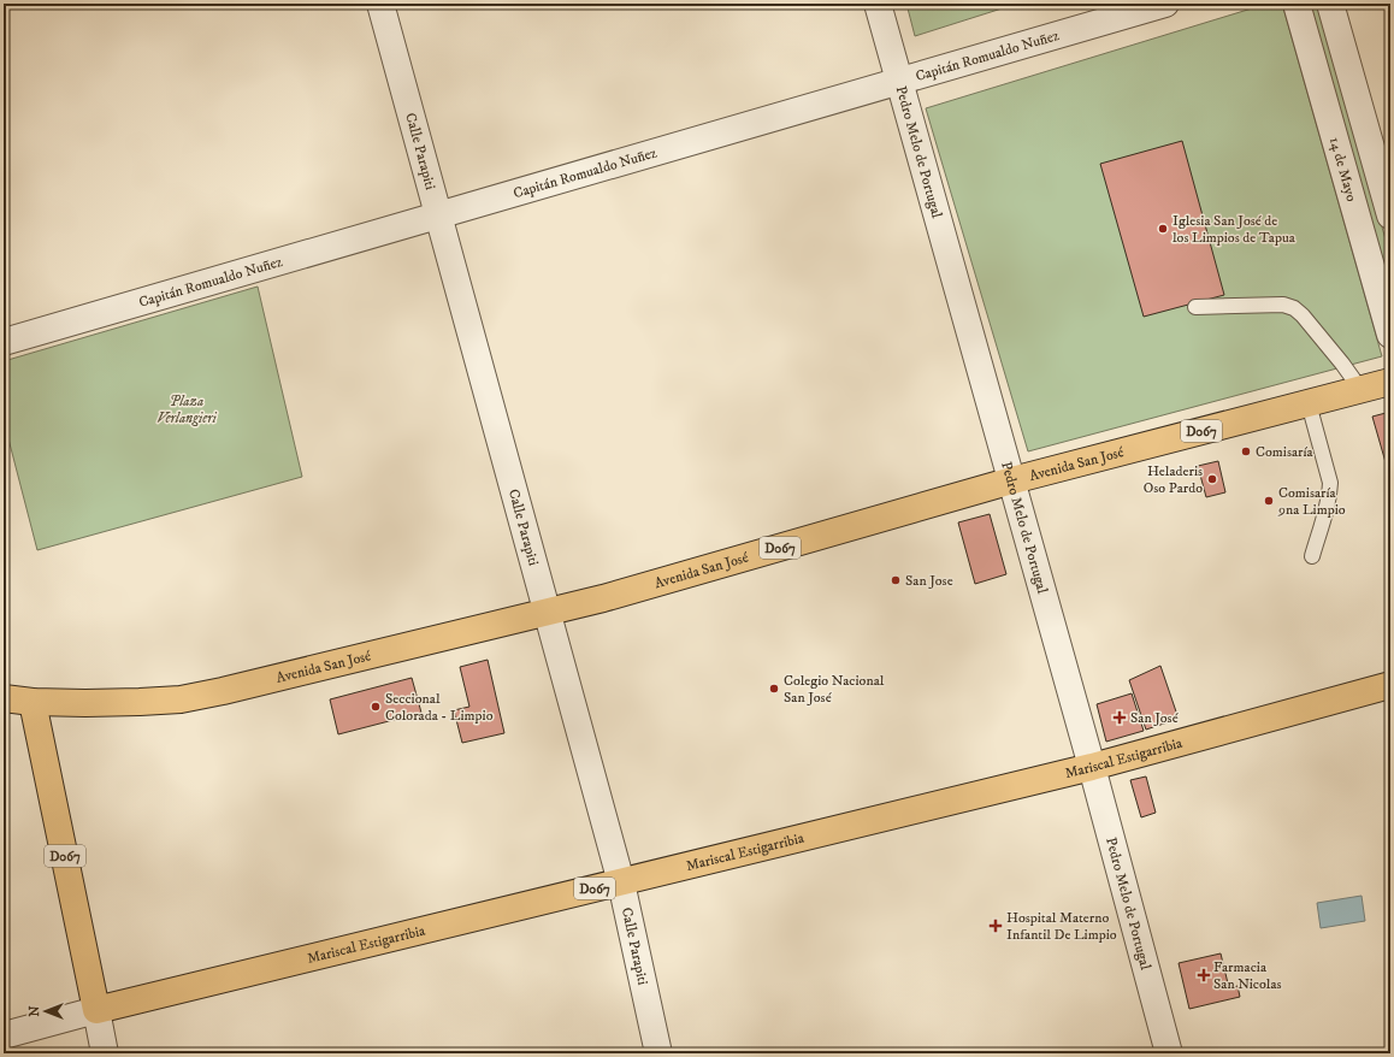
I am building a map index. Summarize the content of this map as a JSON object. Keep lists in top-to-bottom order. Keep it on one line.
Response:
{"streets":{"main road":["D067","Avenida San José","Mariscal Estigarribia"],"street":["Capitán Romualdo Nuñez","Calle Parapiti","Pedro Melo de Portugal","14 de Mayo"]},"crossings":[["Capitán Romualdo Nuñez","Calle Parapiti"],["Capitán Romualdo Nuñez","Pedro Melo de Portugal"],["Calle Parapiti","Avenida San José"],["Calle Parapiti","Mariscal Estigarribia"],["Pedro Melo de Portugal","Avenida San José"],["Pedro Melo de Portugal","Mariscal Estigarribia"],["D067","Avenida San José"],["D067","Mariscal Estigarribia"]],"parks":["Plaza Verlangieri"],"places":{"other":["Iglesia San José de los Limpios de Tapua","Comisaría","Heladeris Oso Pardo","Comisaría 9na Limpio","San Jose","Colegio Nacional San José","Seccional Colorada - Limpio"],"health":["San José","Hospital Materno Infantil De Limpio","Farmacia San Nicolas"]},"north":"left"}
